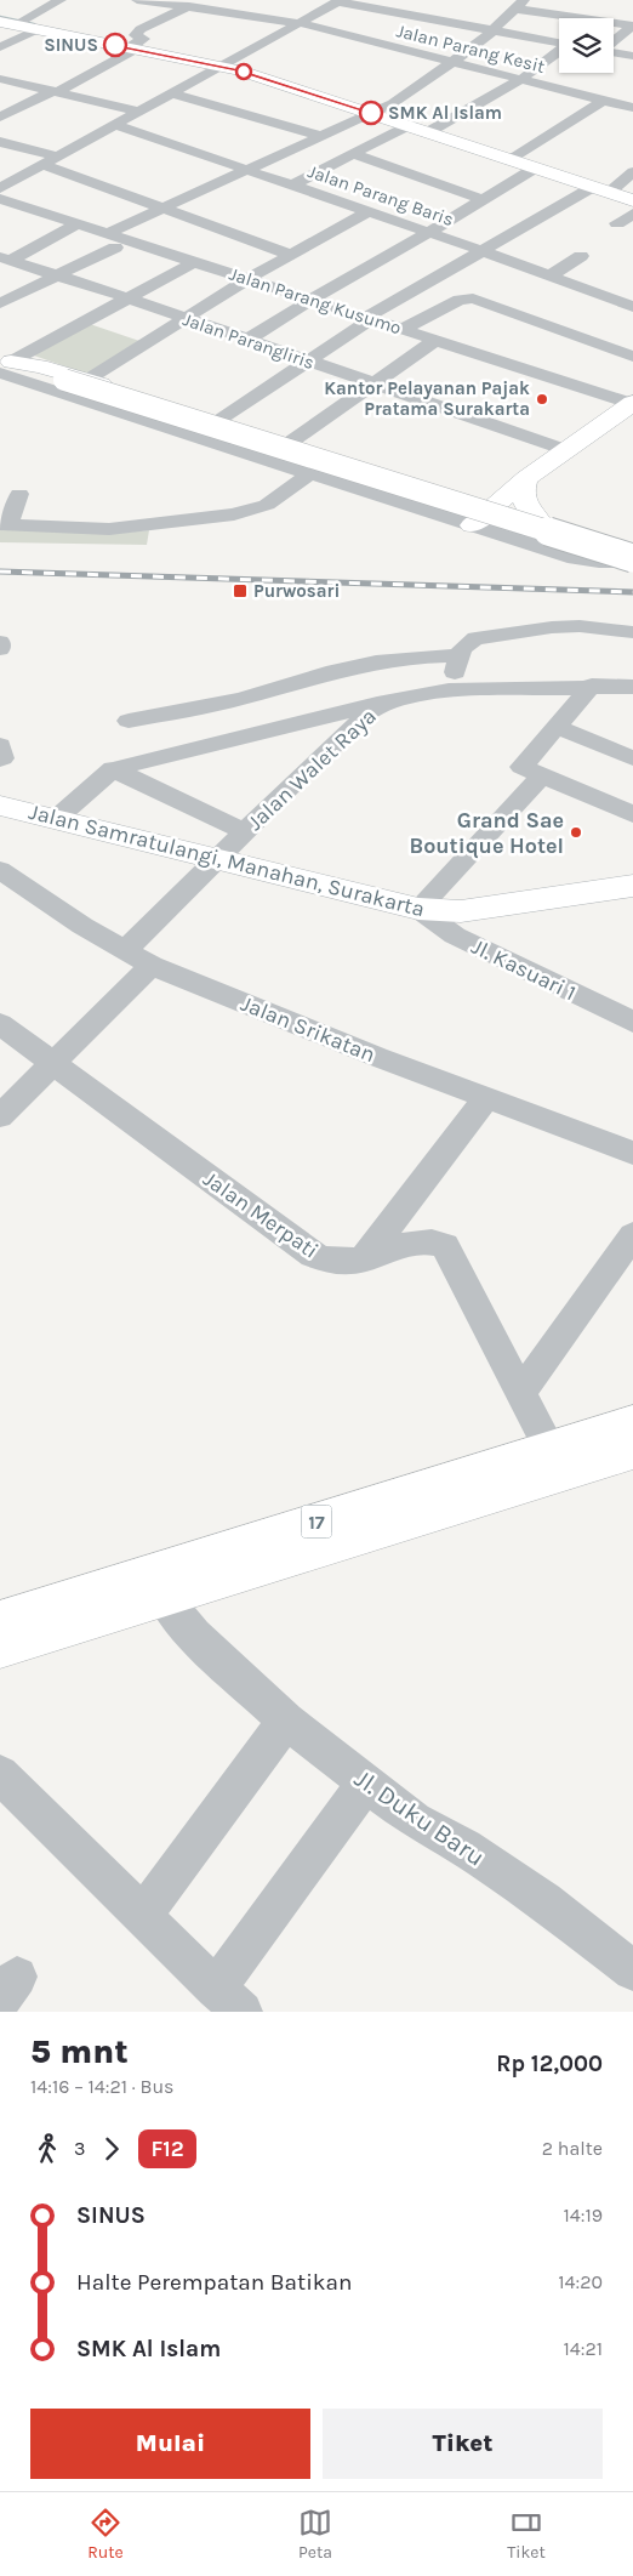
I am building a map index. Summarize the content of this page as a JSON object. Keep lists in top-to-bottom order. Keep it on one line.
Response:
{"streets":{"main road":["Jalan Samratulangi, Manahan, Surakarta","17"],"street":["Jalan Parang Kesit","Jalan Parang Baris","Jalan Parang Kusumo","Jalan Parangliris","Jalan Walet Raya","Jl. Kasuari 1","Jalan Srikatan","Jalan Merpati","Jl. Duku Baru"]},"crossings":[["Jalan Walet Raya","Jalan Samratulangi, Manahan, Surakarta"],["Jalan Walet Raya","Jalan Srikatan"],["Jalan Samratulangi, Manahan, Surakarta","Jl. Kasuari 1"],["Jalan Merpati","17"],["17","Jl. Duku Baru"]],"places":{"other":["SINUS","SMK Al Islam","Kantor Pelayanan Pajak Pratama Surakarta","Grand Sae Boutique Hotel"],"transit":["Purwosari"]},"lines":["bus line F12"],"page":{"heading":["5 mnt","14:16 – 14:21 · Bus","Rp 12,000"],"legs":["3","F12","2 halte"],"list":[{"name":"SINUS","value":"14:19"},{"name":"Halte Perempatan Batikan","value":"14:20"},{"name":"SMK Al Islam","value":"14:21"}],"buttons":["Mulai","Tiket"],"tabs":["Rute","Peta","Tiket"]}}
